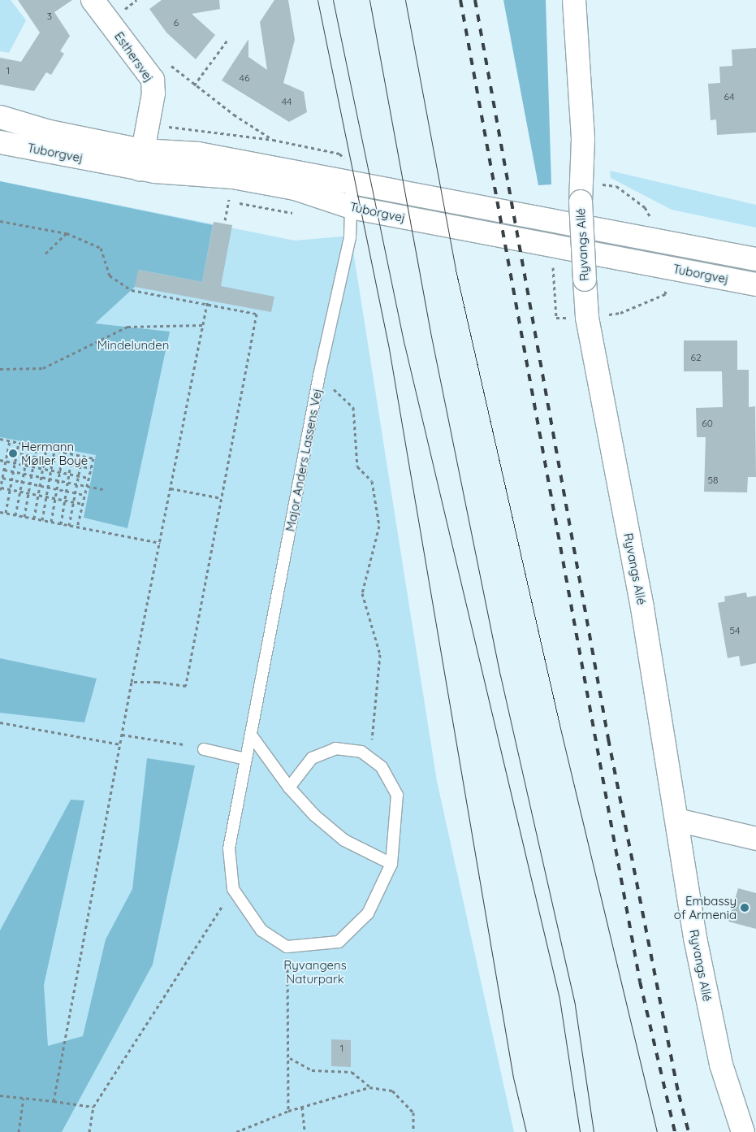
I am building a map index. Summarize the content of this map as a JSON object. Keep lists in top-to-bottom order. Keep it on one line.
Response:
{"streets":{"street":["Esthersvej","Tuborgvej","Ryvangs Allé"],"lane":["Major Anders Lassens Vej"]},"crossings":[["Esthersvej","Tuborgvej"],["Tuborgvej","Major Anders Lassens Vej"]],"parks":["Mindelunden","Ryvangens Naturpark"],"places":["Hermann Møller Boye","Embassy of Armenia"],"house_numbers":["3","6","1","46","64","44","62","60","58","54","1"]}
